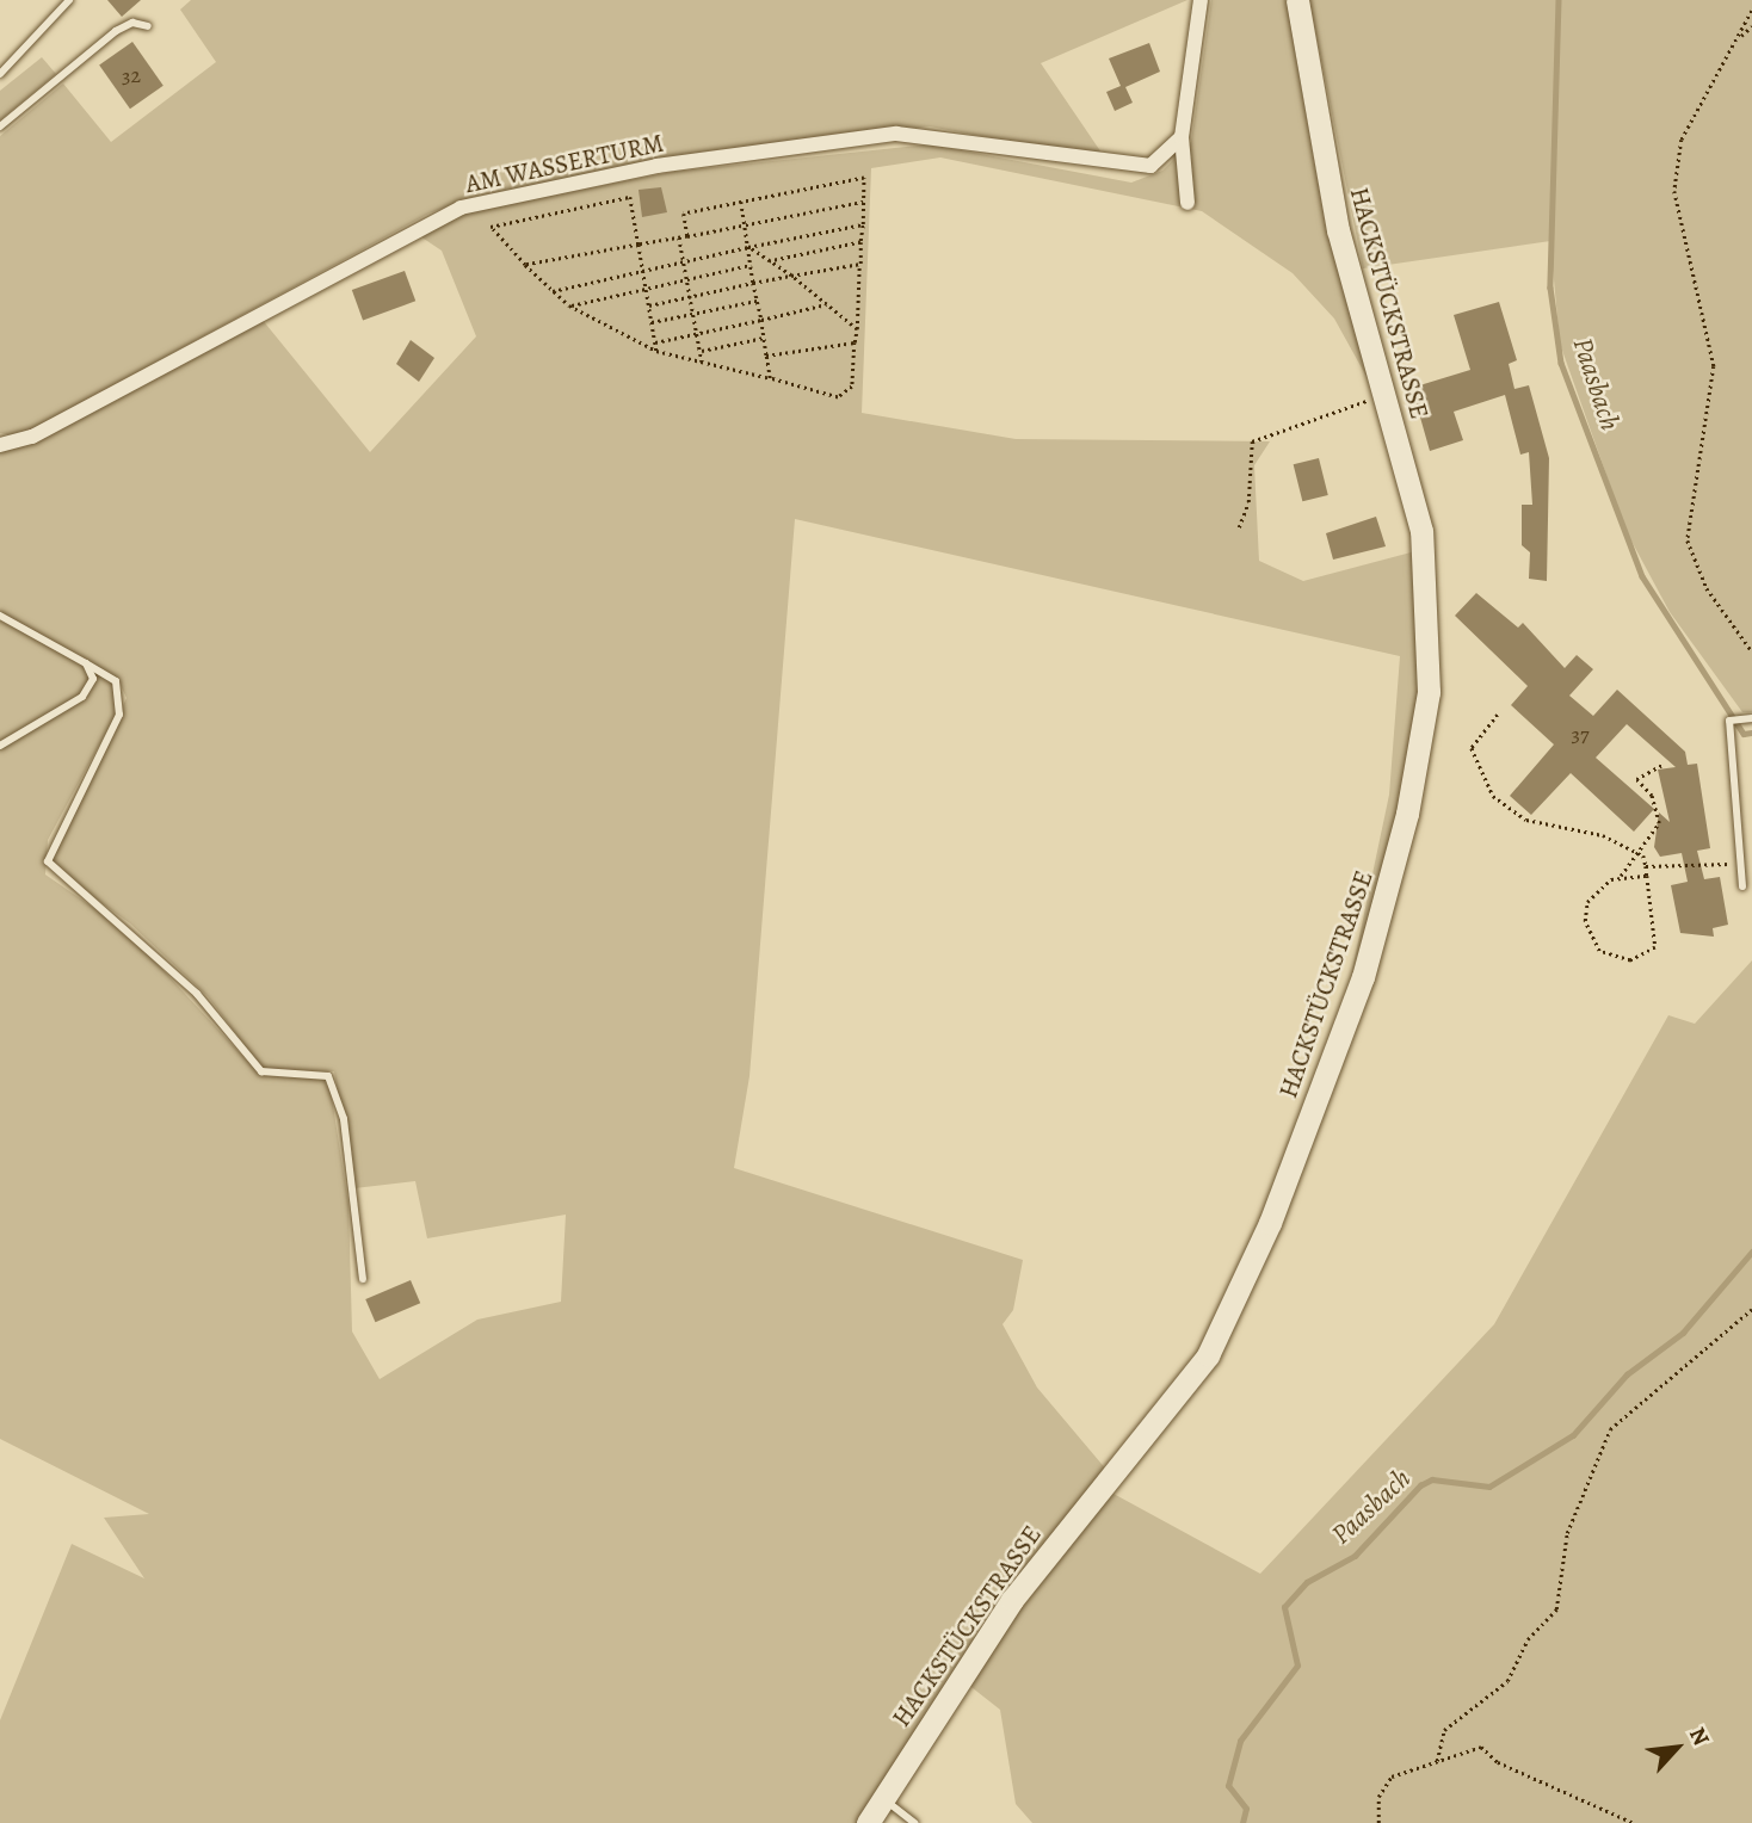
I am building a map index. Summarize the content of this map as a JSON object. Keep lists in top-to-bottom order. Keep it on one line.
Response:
{"streets":{"street":["AM WASSERTURM","HACKSTÜCKSTRASSE"]},"water":["Paasbach"],"house_numbers":["32","37"],"north":"top right"}
